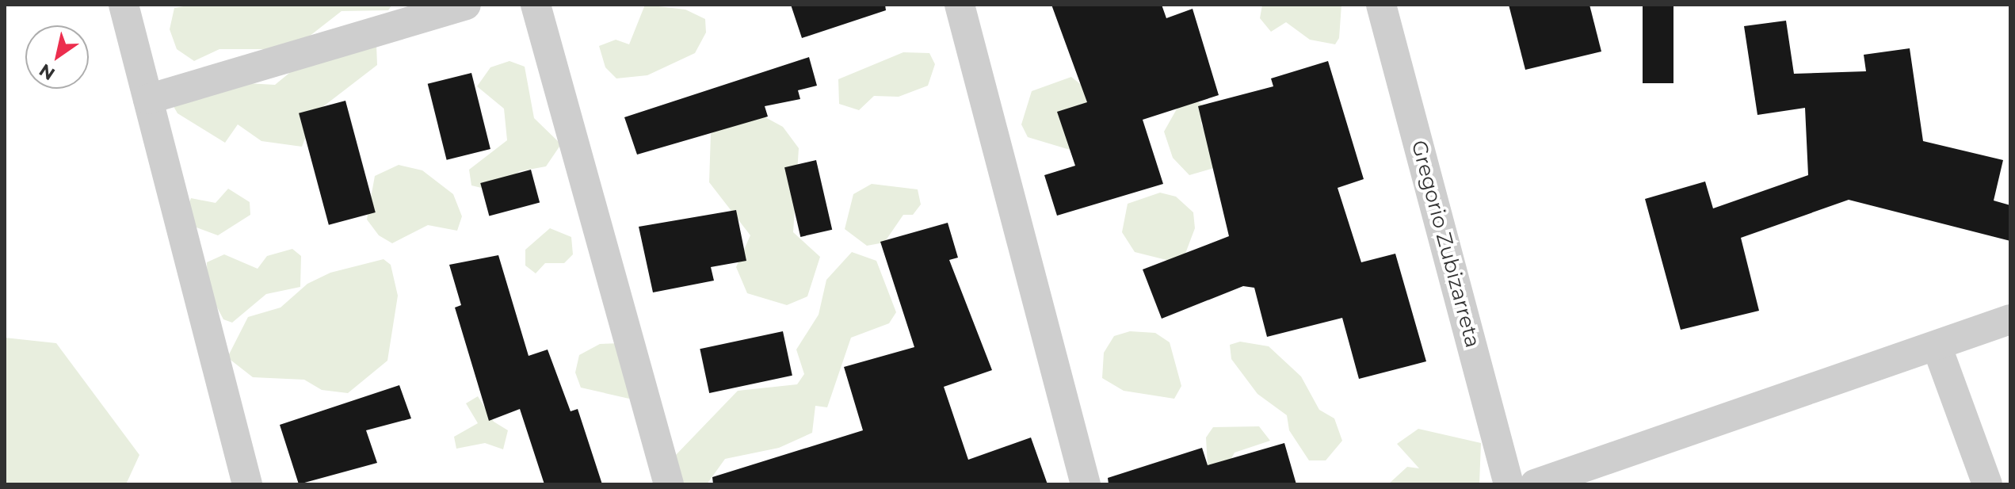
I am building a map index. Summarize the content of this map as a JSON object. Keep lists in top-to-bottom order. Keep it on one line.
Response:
{"streets":{"street":["Gregorio Zubizarreta"]},"north":"bottom left"}
